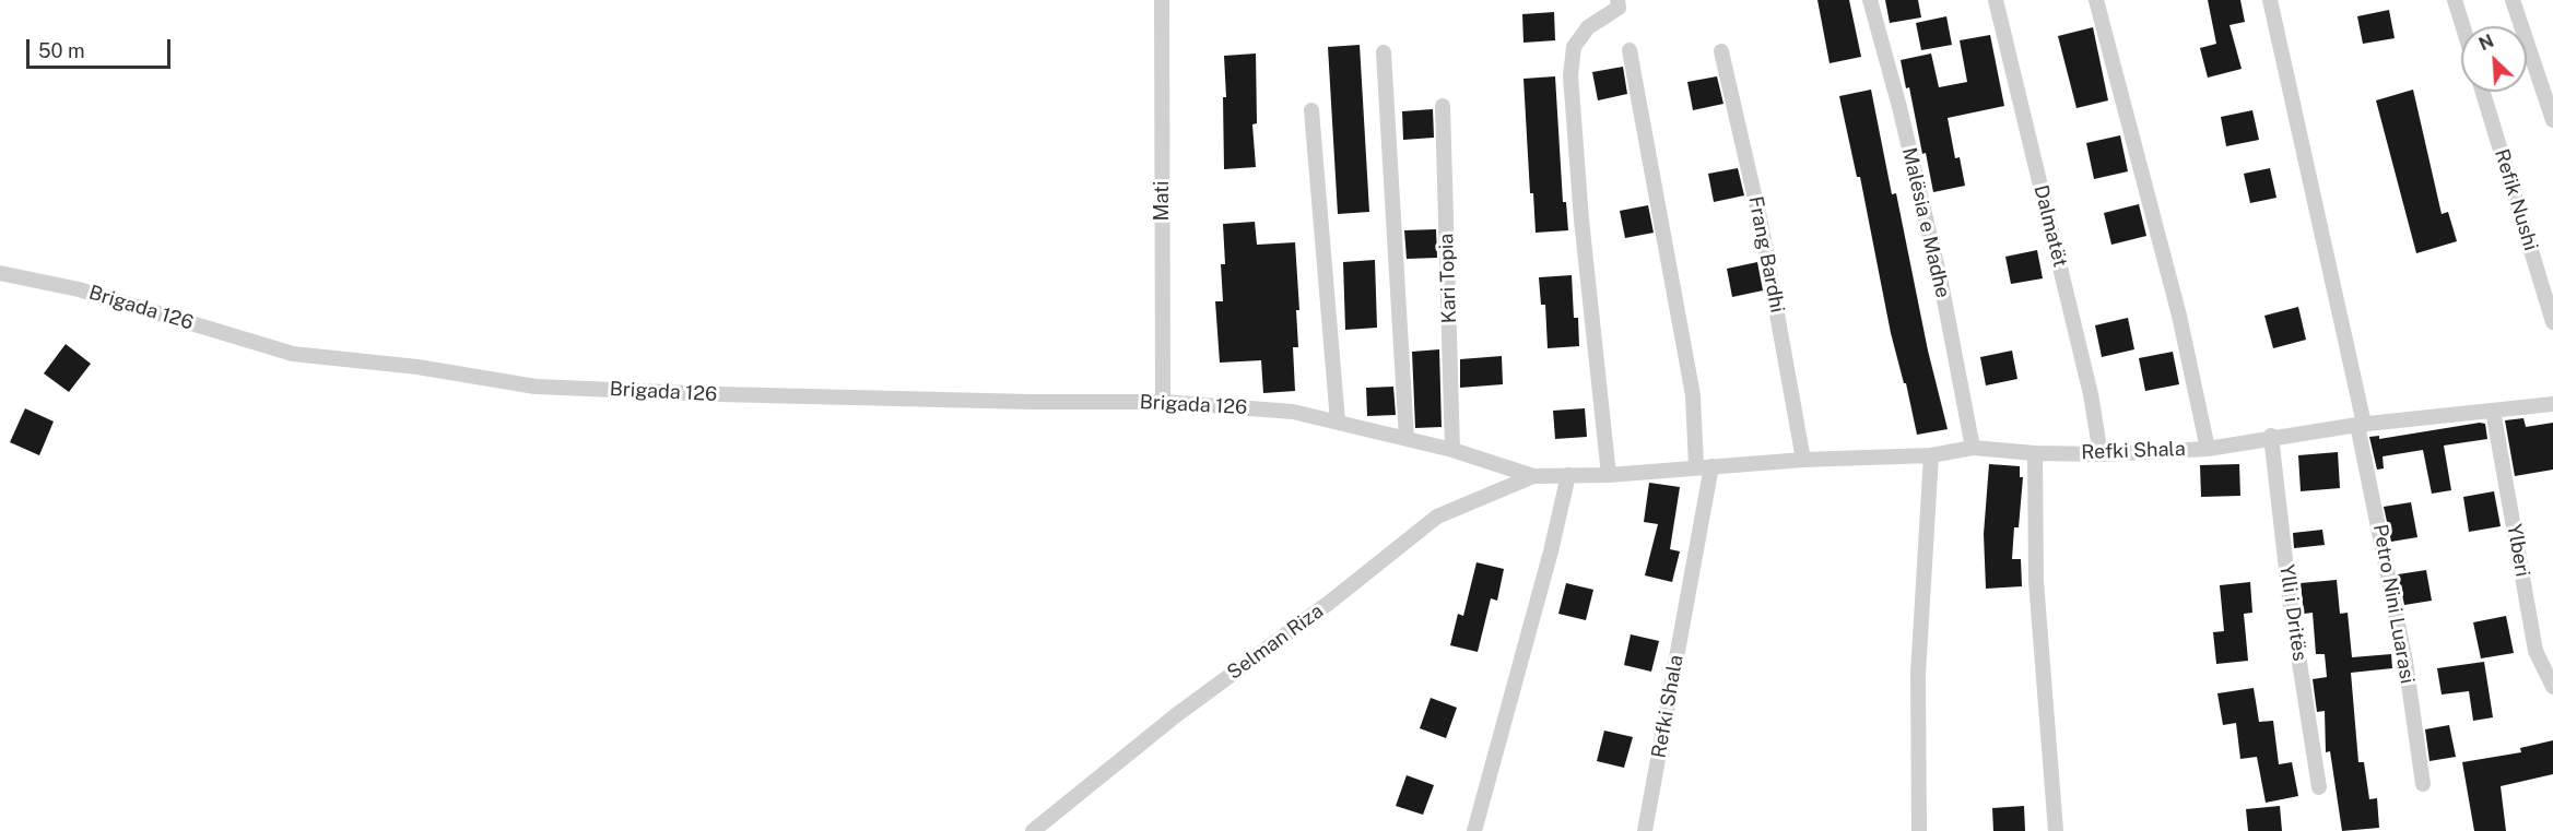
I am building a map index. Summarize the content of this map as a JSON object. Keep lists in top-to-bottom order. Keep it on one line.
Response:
{"streets":{"street":["Refik Nushi","Mati","Malësia e Madhe","Dalmatët","Frang Bardhi","Kari Topia","Brigada 126","Refki Shala","Ylberi","Petro Nini Luarasi","Ylli i Dritës","Selman Riza"]},"crossings":[["Mati","Brigada 126"],["Malësia e Madhe","Refki Shala"],["Dalmatët","Refki Shala"],["Frang Bardhi","Refki Shala"],["Kari Topia","Brigada 126"],["Brigada 126","Refki Shala"],["Brigada 126","Selman Riza"],["Refki Shala","Ylberi"],["Refki Shala","Petro Nini Luarasi"],["Refki Shala","Ylli i Dritës"],["Refki Shala","Selman Riza"]],"scale_bar":"50 m","north":"top left"}
